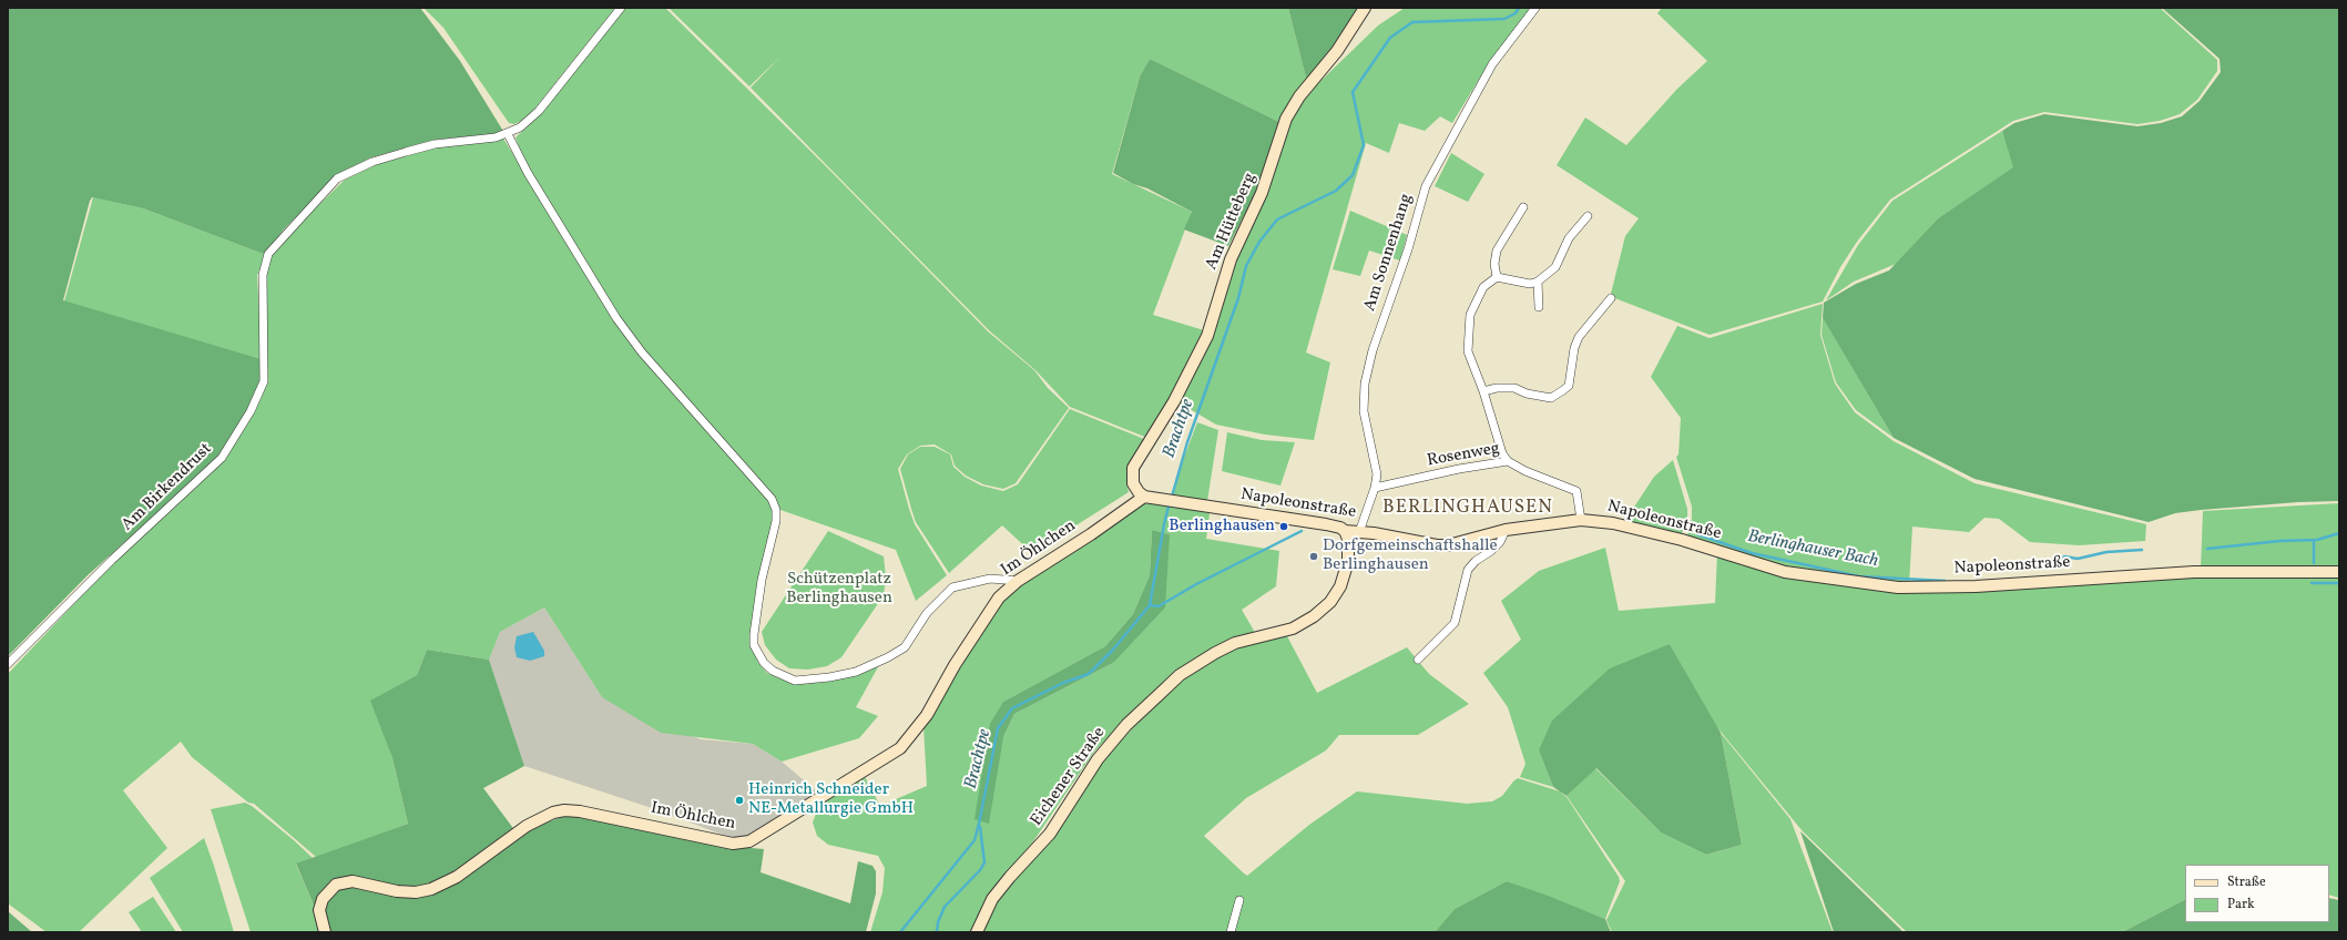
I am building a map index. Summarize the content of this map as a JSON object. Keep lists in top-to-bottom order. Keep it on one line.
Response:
{"streets":{"street":["Am Hütteberg","Am Sonnenhang","Rosenweg","Am Birkendrust","Napoleonstraße","Im Öhlchen","Eichener Straße"]},"crossings":[["Am Hütteberg","Napoleonstraße"],["Am Hütteberg","Im Öhlchen"],["Am Sonnenhang","Rosenweg"],["Am Sonnenhang","Napoleonstraße"],["Rosenweg","Napoleonstraße"],["Napoleonstraße","Im Öhlchen"],["Napoleonstraße","Eichener Straße"]],"districts":["BERLINGHAUSEN"],"water":["Brachtpe","Berlinghauser Bach"],"parks":["Schützenplatz Berlinghausen"],"places":["Berlinghausen","Dorfgemeinschaftshalle Berlinghausen","Heinrich Schneider NE-Metallurgie GmbH"],"legend":["Straße","Park"]}
